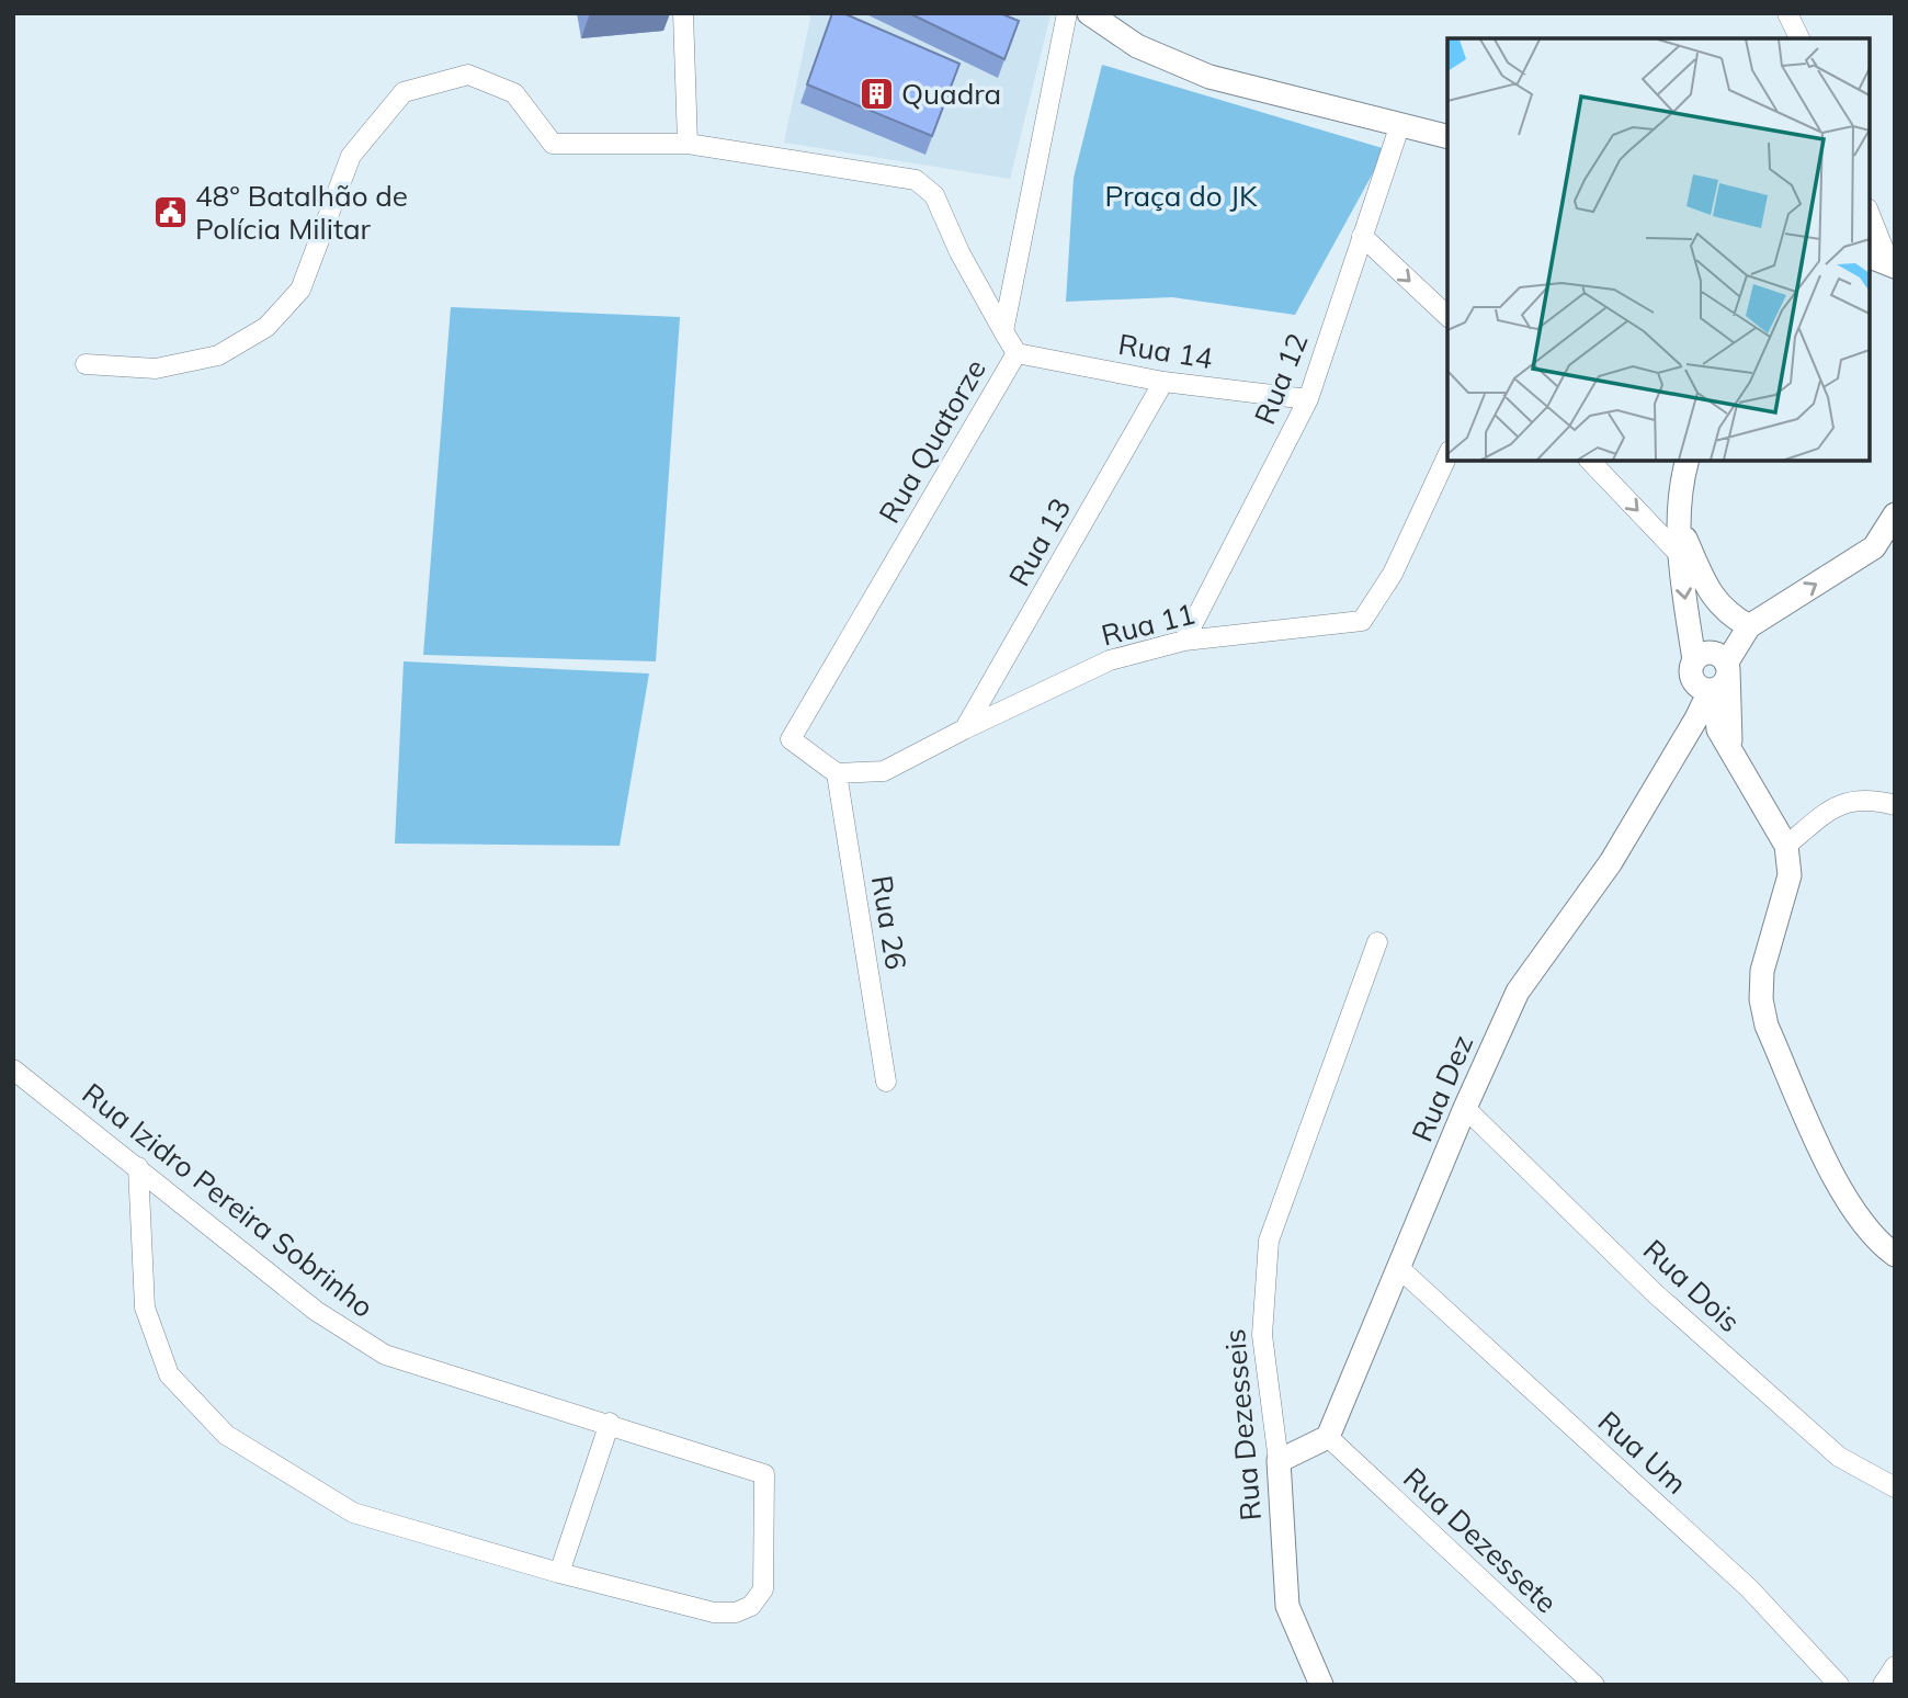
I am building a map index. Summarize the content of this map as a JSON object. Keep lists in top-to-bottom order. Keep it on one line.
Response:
{"streets":{"street":["Rua 14","Rua 12","Rua Quatorze","Rua 13","Rua 11","Rua 26","Rua Dez","Rua Izidro Pereira Sobrinho","Rua Dois","Rua Dezesseis","Rua Um","Rua Dezessete"]},"crossings":[["Rua 14","Rua 12"],["Rua 14","Rua Quatorze"],["Rua 14","Rua 13"],["Rua 12","Rua 11"],["Rua Quatorze","Rua 11"],["Rua Quatorze","Rua 26"],["Rua 13","Rua 11"],["Rua 11","Rua 26"],["Rua Dez","Rua Dois"],["Rua Dez","Rua Um"],["Rua Dez","Rua Dezessete"]],"parks":["Praça do JK"],"places":{"building":["Quadra"],"public building":["48° Batalhão de Polícia Militar"]}}
